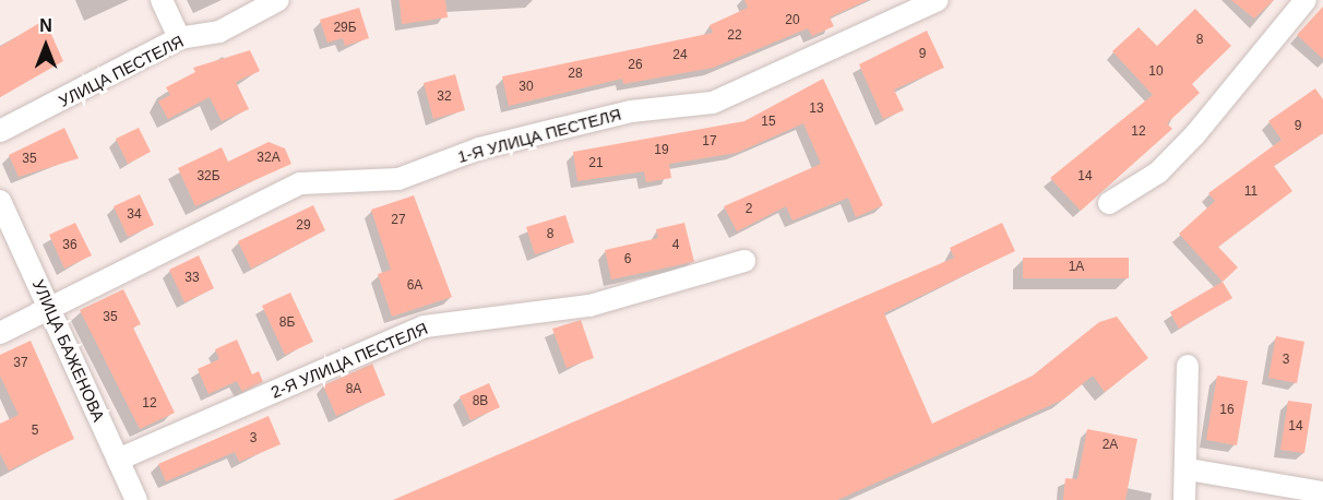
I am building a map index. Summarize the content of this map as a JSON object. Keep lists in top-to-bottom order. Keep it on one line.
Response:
{"streets":{"street":["УЛИЦА ПЕСТЕЛЯ","1-Я УЛИЦА ПЕСТЕЛЯ","УЛИЦА БАЖЕНОВА","2-Я УЛИЦА ПЕСТЕЛЯ"]},"crossings":[["1-Я УЛИЦА ПЕСТЕЛЯ","УЛИЦА БАЖЕНОВА"],["УЛИЦА БАЖЕНОВА","2-Я УЛИЦА ПЕСТЕЛЯ"]],"house_numbers":["20","29Б","22","8","9","24","26","10","28","30","32","13","15","9","12","17","19","32А","35","21","32Б","14","11","2","34","27","29","8","36","4","6","1А","33","6А","35","8Б","3","37","8А","8В","12","16","14","5","3","2А"],"north":"top"}
